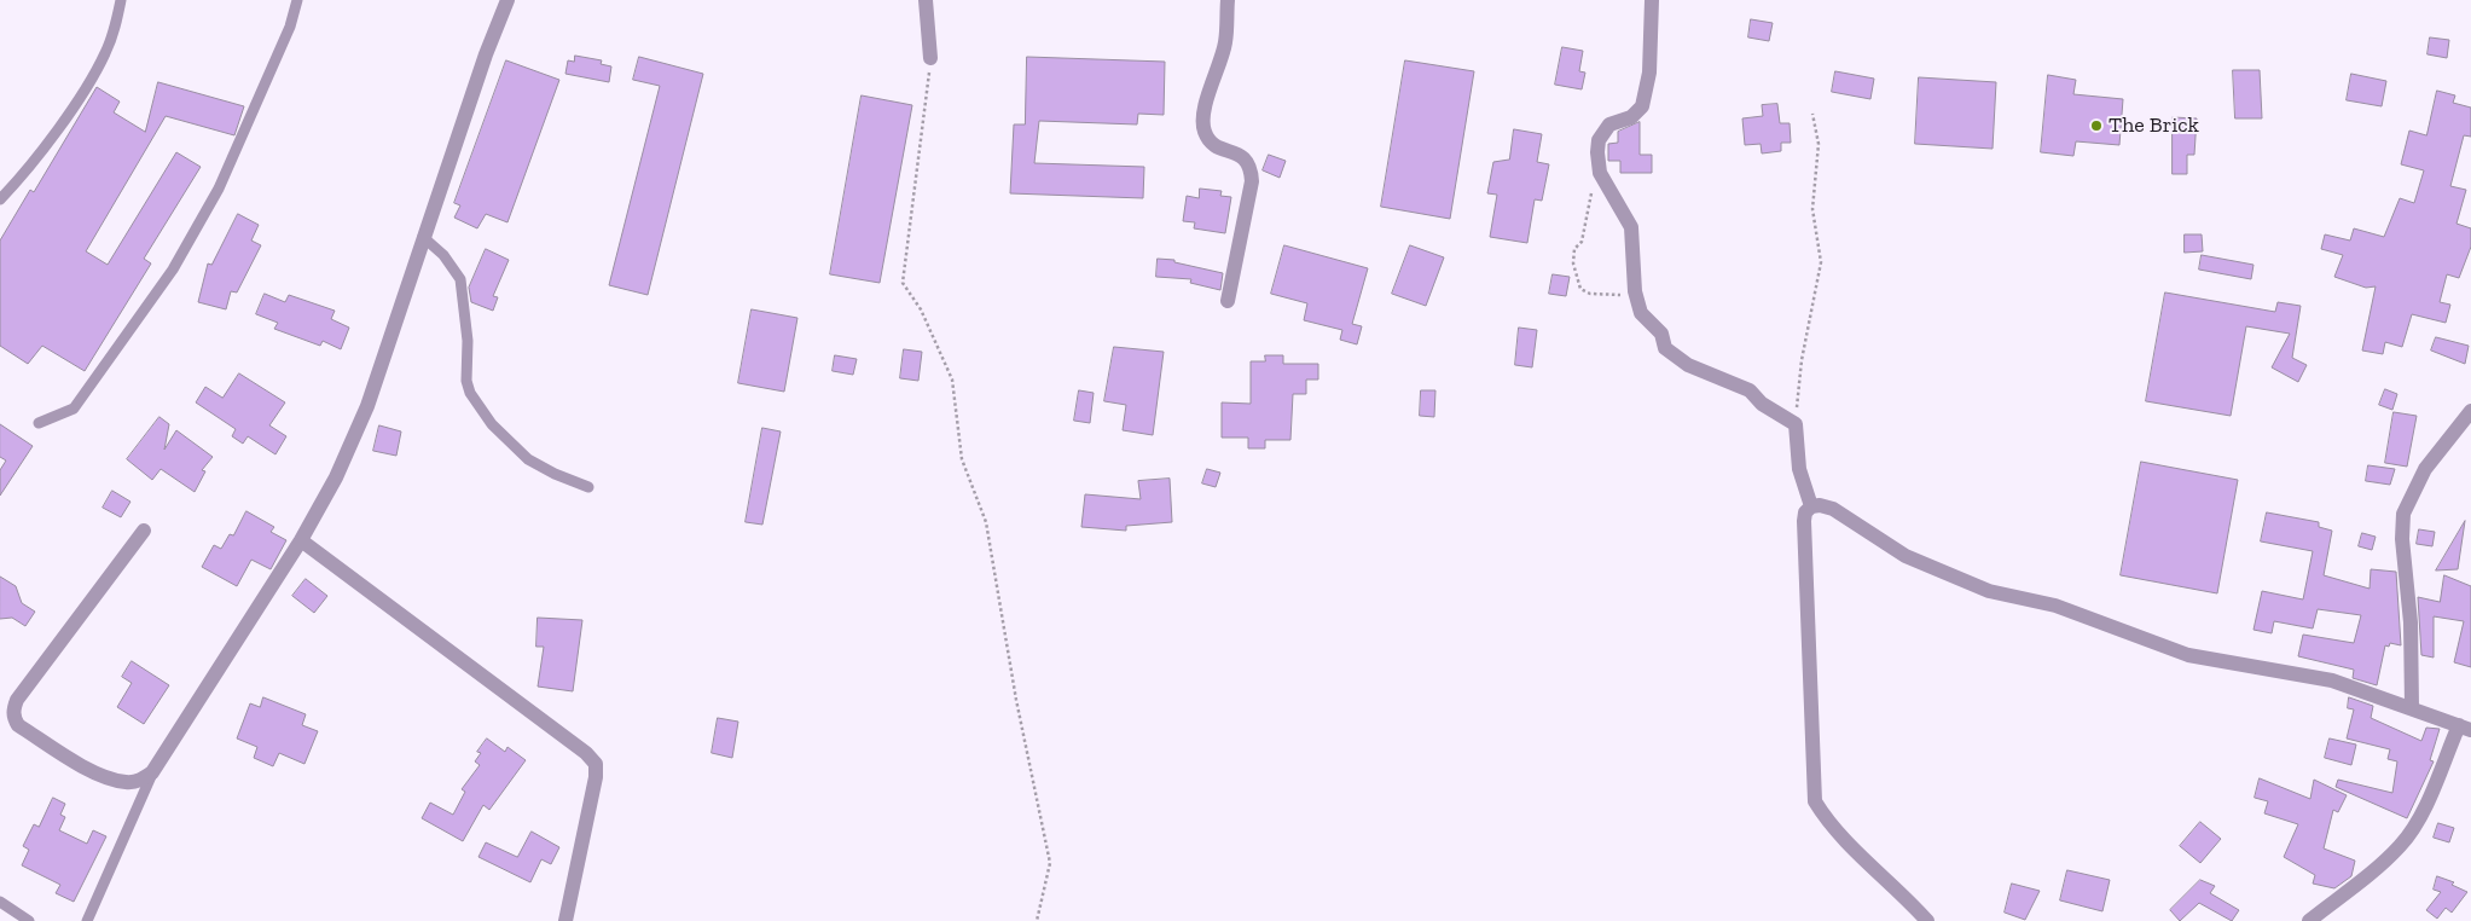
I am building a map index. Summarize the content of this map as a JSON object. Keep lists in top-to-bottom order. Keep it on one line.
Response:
{"places":["The Brick"]}
